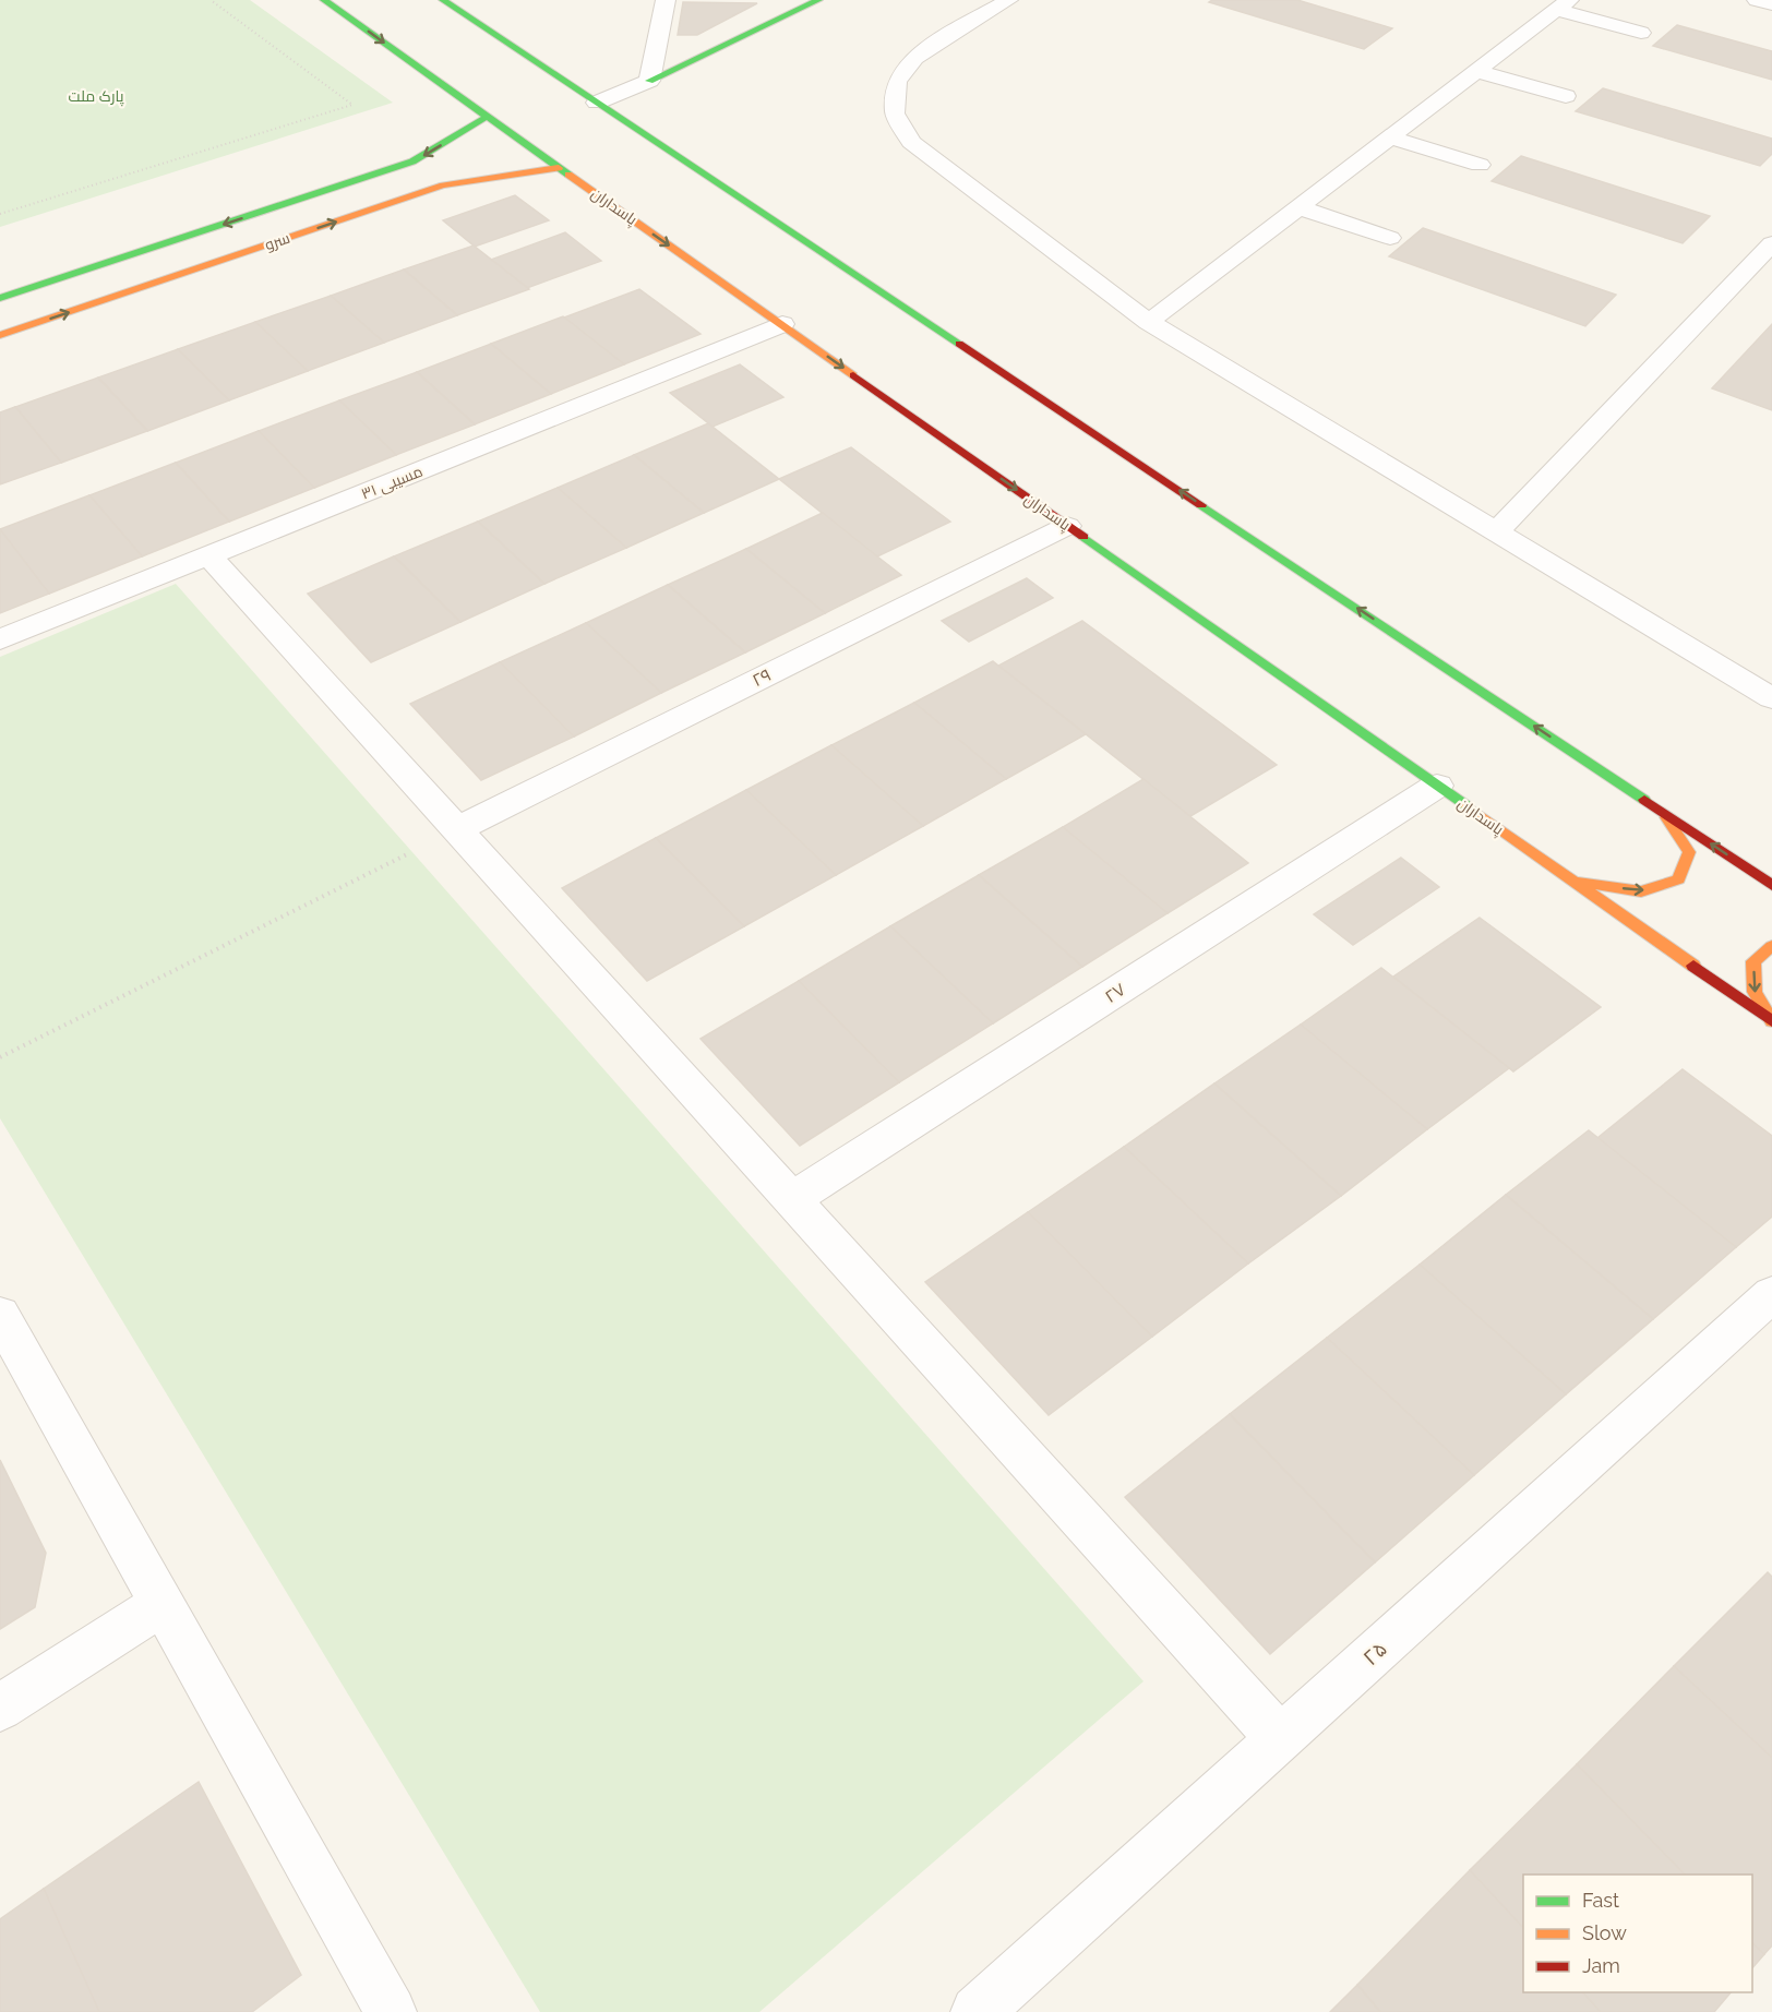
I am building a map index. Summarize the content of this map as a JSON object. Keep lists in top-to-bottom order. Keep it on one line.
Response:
{"streets":{"main road":["پاسداران","سرو"],"street":["۳۱ مسیبی","۲۹","۲۷","۲۵"]},"crossings":[["پاسداران","سرو"],["پاسداران","۳۱ مسیبی"],["پاسداران","۲۹"],["پاسداران","۲۷"]],"parks":["پارک ملت"],"legend":["Fast","Slow","Jam"]}
